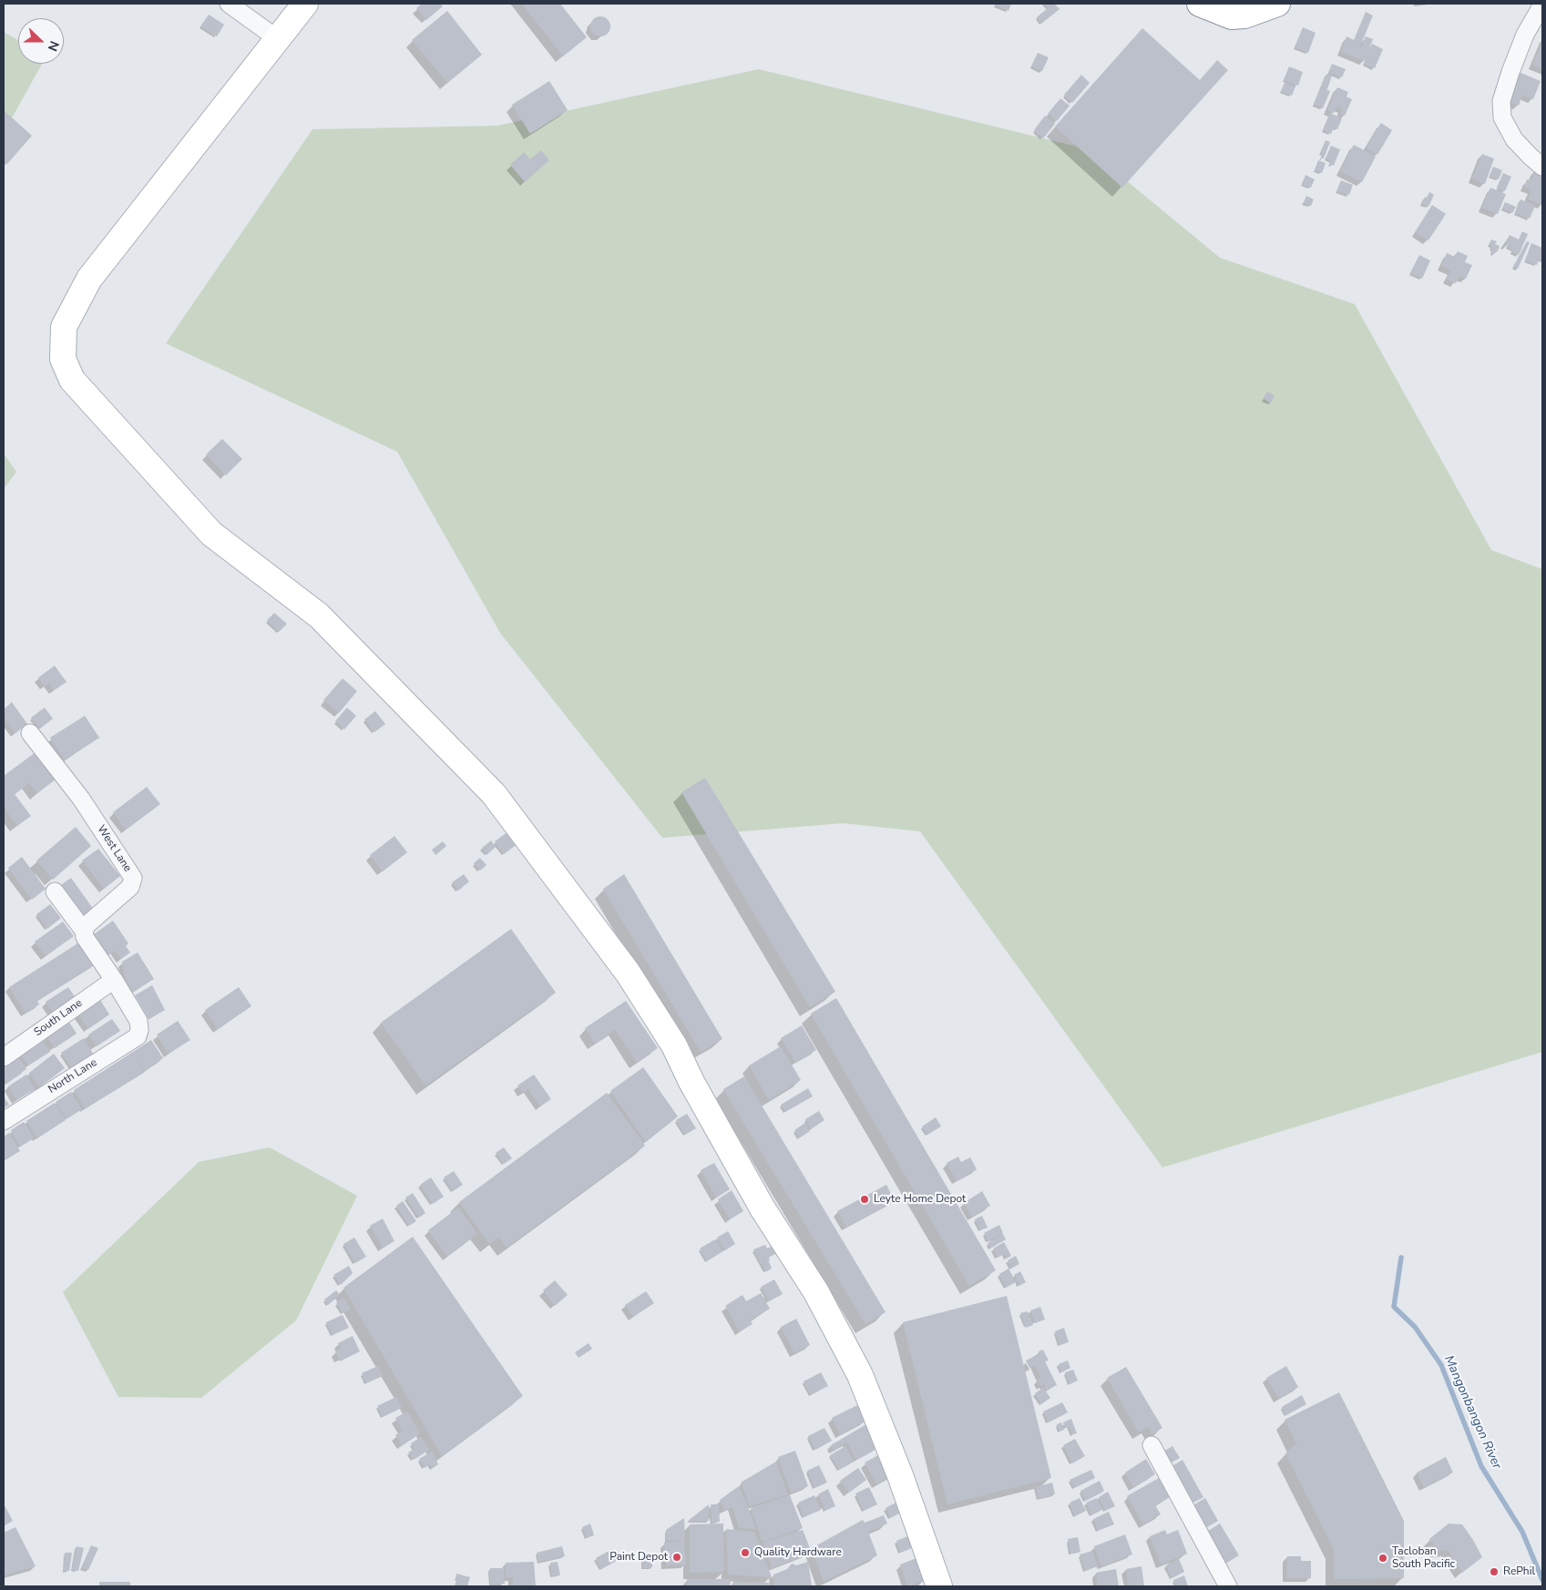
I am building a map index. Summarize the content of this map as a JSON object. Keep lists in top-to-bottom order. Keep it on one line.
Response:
{"streets":{"street":["West Lane","South Lane","North Lane"]},"crossings":[["South Lane","North Lane"]],"water":["Mangonbangon River"],"places":["Leyte Home Depot","Quality Hardware","Paint Depot","Tacloban South Pacific","RePhil"],"north":"right"}
